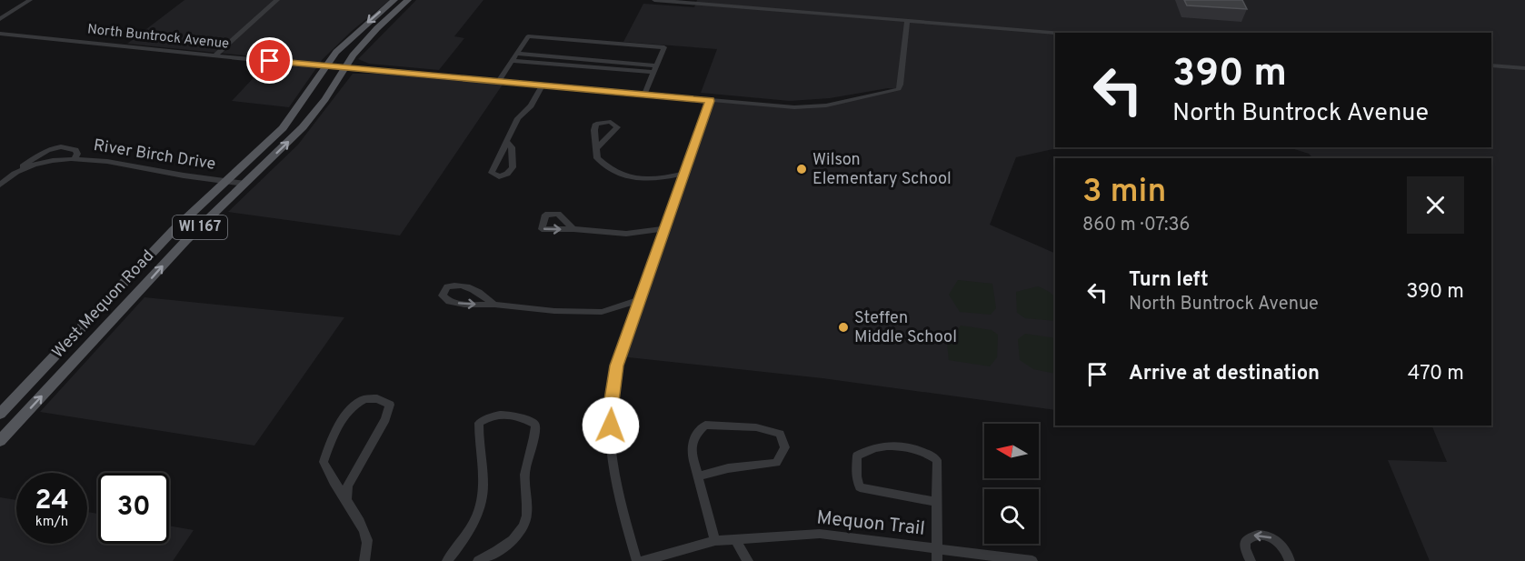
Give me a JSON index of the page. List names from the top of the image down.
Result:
{
  "streets": {
    "main road": ["WI 167", "West Mequon Road"],
    "street": ["North Buntrock Avenue", "River Birch Drive", "Mequon Trail"]
  },
  "crossings": [
    ["North Buntrock Avenue", "West Mequon Road"],
    ["River Birch Drive", "West Mequon Road"]
  ],
  "places": ["Wilson Elementary School", "Steffen Middle School"],
  "north": "left",
  "page": {
    "turn": ["390 m", "North Buntrock Avenue"],
    "heading": ["3 min", "860 m · 07:36"],
    "list": [
      {
        "name": "Turn left",
        "note": "North Buntrock Avenue",
        "value": "390 m"
      },
      {
        "name": "Arrive at destination",
        "value": "470 m"
      }
    ],
    "speed": "24 km/h",
    "limit": "30"
  }
}
